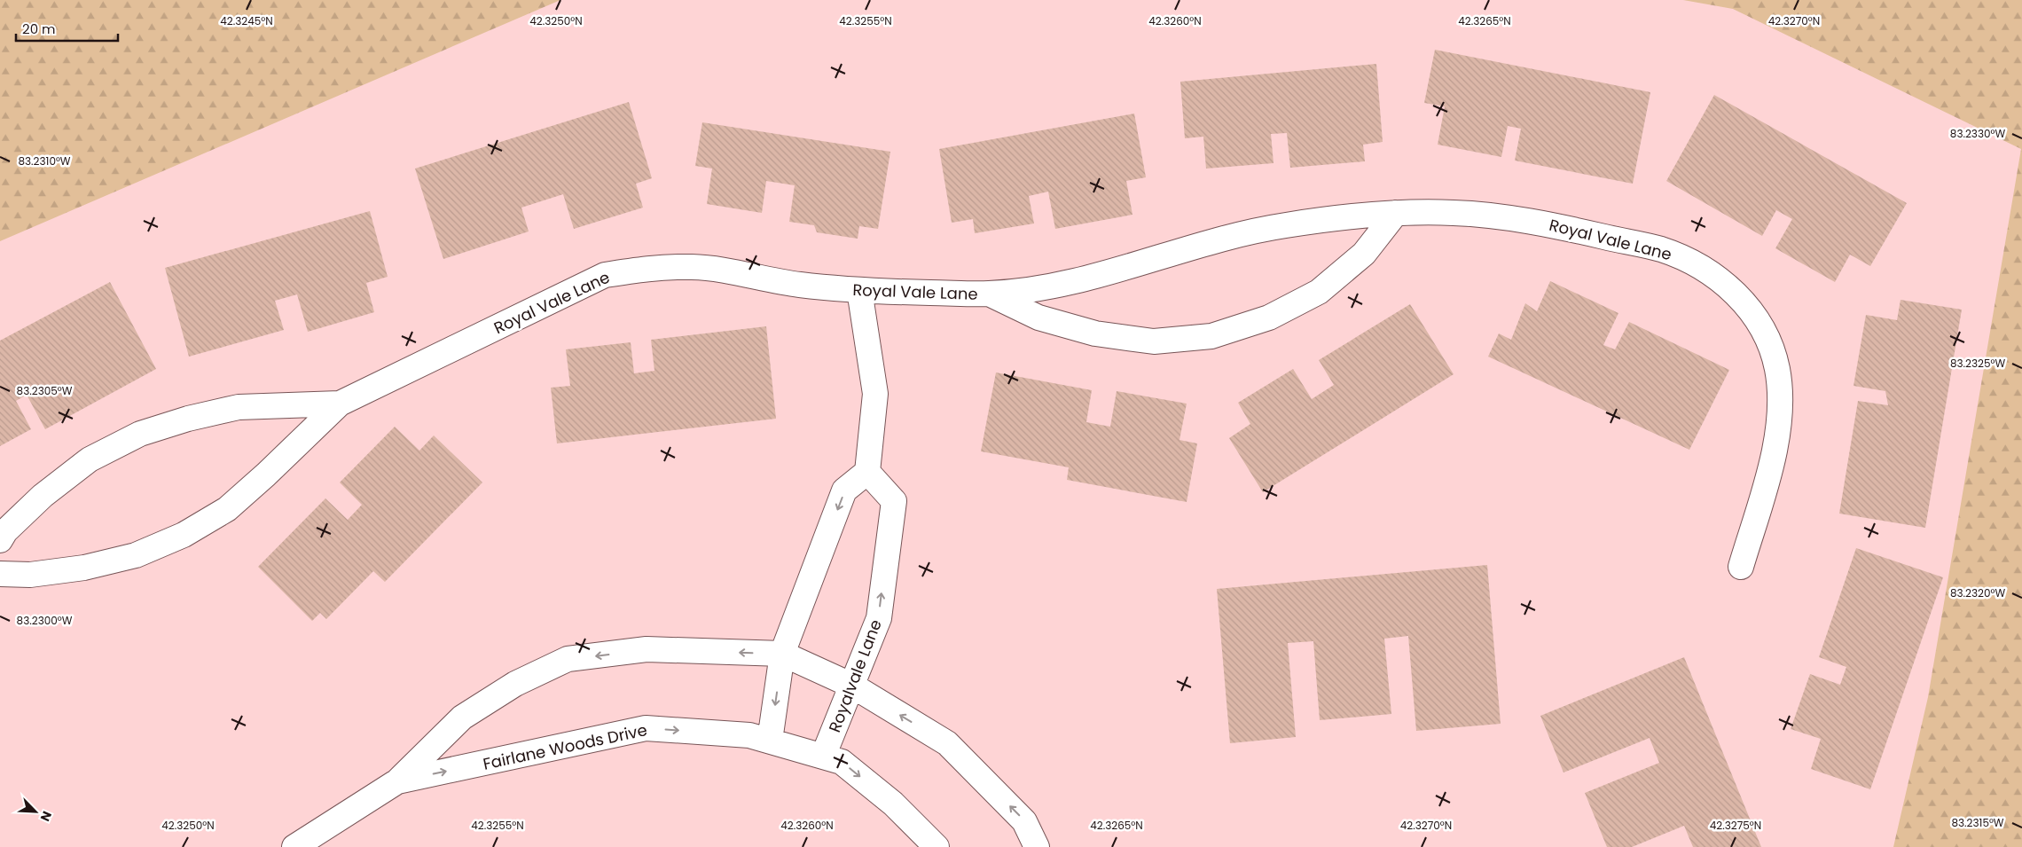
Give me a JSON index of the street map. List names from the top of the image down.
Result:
{
  "streets": {
    "street": ["Royal Vale Lane", "Royalvale Lane", "Fairlane Woods Drive"]
  },
  "crossings": [
    ["Royalvale Lane", "Fairlane Woods Drive"]
  ],
  "scale_bar": "20 m",
  "north": "bottom right",
  "coordinates": [
    "42.3245°N",
    "42.3250°N",
    "42.3255°N",
    "42.3260°N",
    "42.3265°N",
    "42.3270°N",
    "83.2330°W",
    "83.2310°W",
    "83.2325°W",
    "83.2305°W",
    "83.2320°W",
    "83.2300°W",
    "83.2315°W",
    "42.3275°N"
  ]
}
